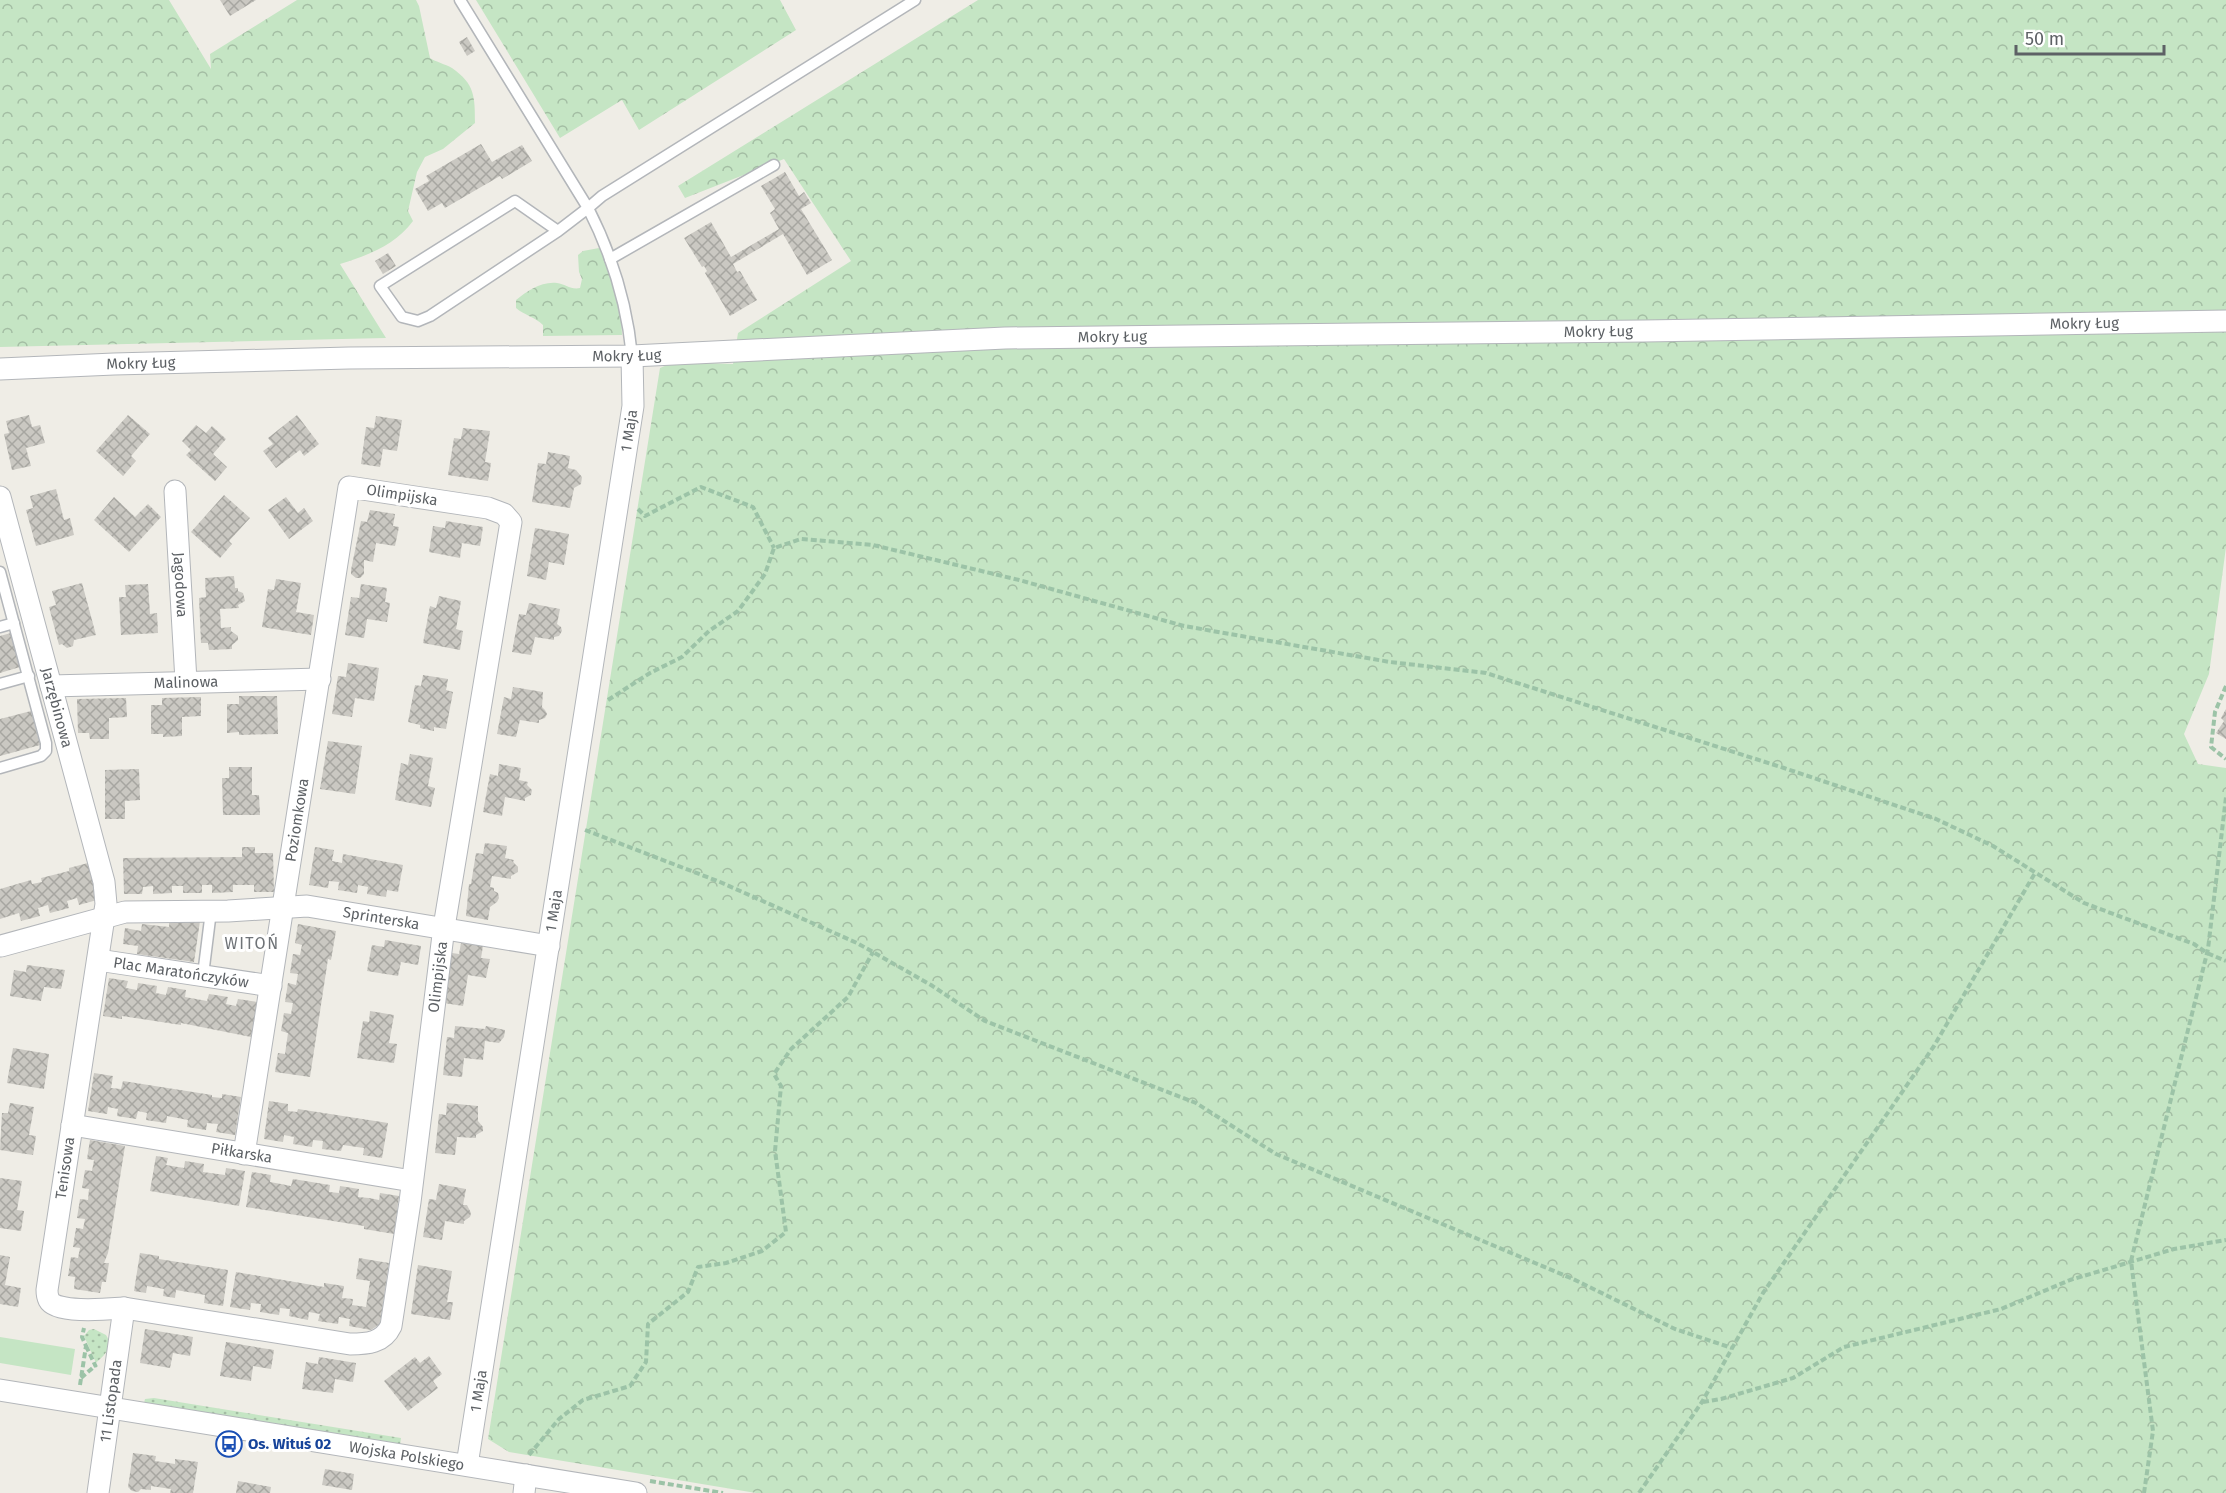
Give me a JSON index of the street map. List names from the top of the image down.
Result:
{
  "streets": {
    "street": [
      "Mokry Ług",
      "1 Maja",
      "Olimpijska",
      "Jagodowa",
      "Malinowa",
      "Jarzębinowa",
      "Poziomkowa",
      "Sprinterska",
      "Plac Maratończyków",
      "Piłkarska",
      "Tenisowa",
      "11 Listopada",
      "Wojska Polskiego"
    ]
  },
  "crossings": [
    ["Mokry Ług", "1 Maja"],
    ["1 Maja", "Sprinterska"],
    ["1 Maja", "Wojska Polskiego"],
    ["Olimpijska", "Poziomkowa"],
    ["Olimpijska", "Sprinterska"],
    ["Olimpijska", "Piłkarska"],
    ["Olimpijska", "Tenisowa"],
    ["Olimpijska", "11 Listopada"],
    ["Jagodowa", "Malinowa"],
    ["Malinowa", "Jarzębinowa"],
    ["Malinowa", "Poziomkowa"],
    ["Jarzębinowa", "Plac Maratończyków"],
    ["Poziomkowa", "Sprinterska"],
    ["Poziomkowa", "Plac Maratończyków"],
    ["Poziomkowa", "Piłkarska"],
    ["Plac Maratończyków", "Tenisowa"],
    ["Piłkarska", "Tenisowa"],
    ["Tenisowa", "11 Listopada"],
    ["11 Listopada", "Wojska Polskiego"]
  ],
  "districts": ["WITOŃ"],
  "places": {
    "bus stop": ["Os. Wituś 02"]
  },
  "scale_bar": "50 m"
}
